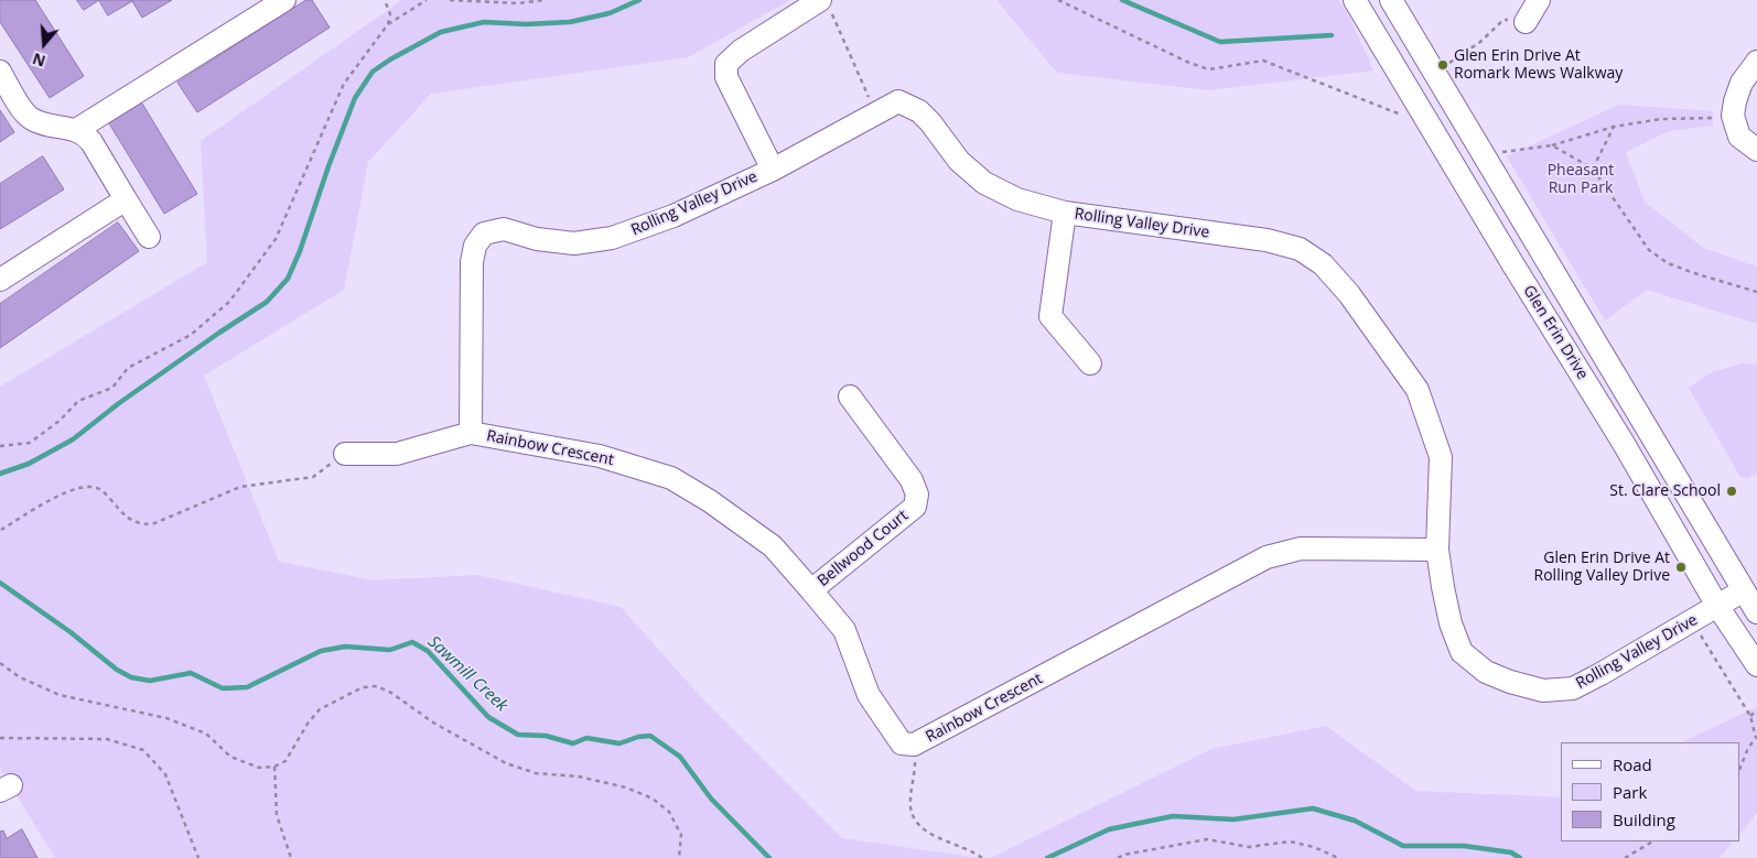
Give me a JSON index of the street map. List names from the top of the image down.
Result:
{
  "streets": {
    "street": [
      "Rolling Valley Drive",
      "Glen Erin Drive",
      "Rainbow Crescent",
      "Bellwood Court"
    ]
  },
  "crossings": [
    ["Rolling Valley Drive", "Glen Erin Drive"],
    ["Rolling Valley Drive", "Rainbow Crescent"],
    ["Rainbow Crescent", "Bellwood Court"]
  ],
  "water": ["Sawmill Creek"],
  "parks": ["Pheasant Run Park"],
  "places": ["Glen Erin Drive At Romark Mews Walkway", "St. Clare School", "Glen Erin Drive At Rolling Valley Drive"],
  "legend": ["Road", "Park", "Building"],
  "north": "bottom"
}
